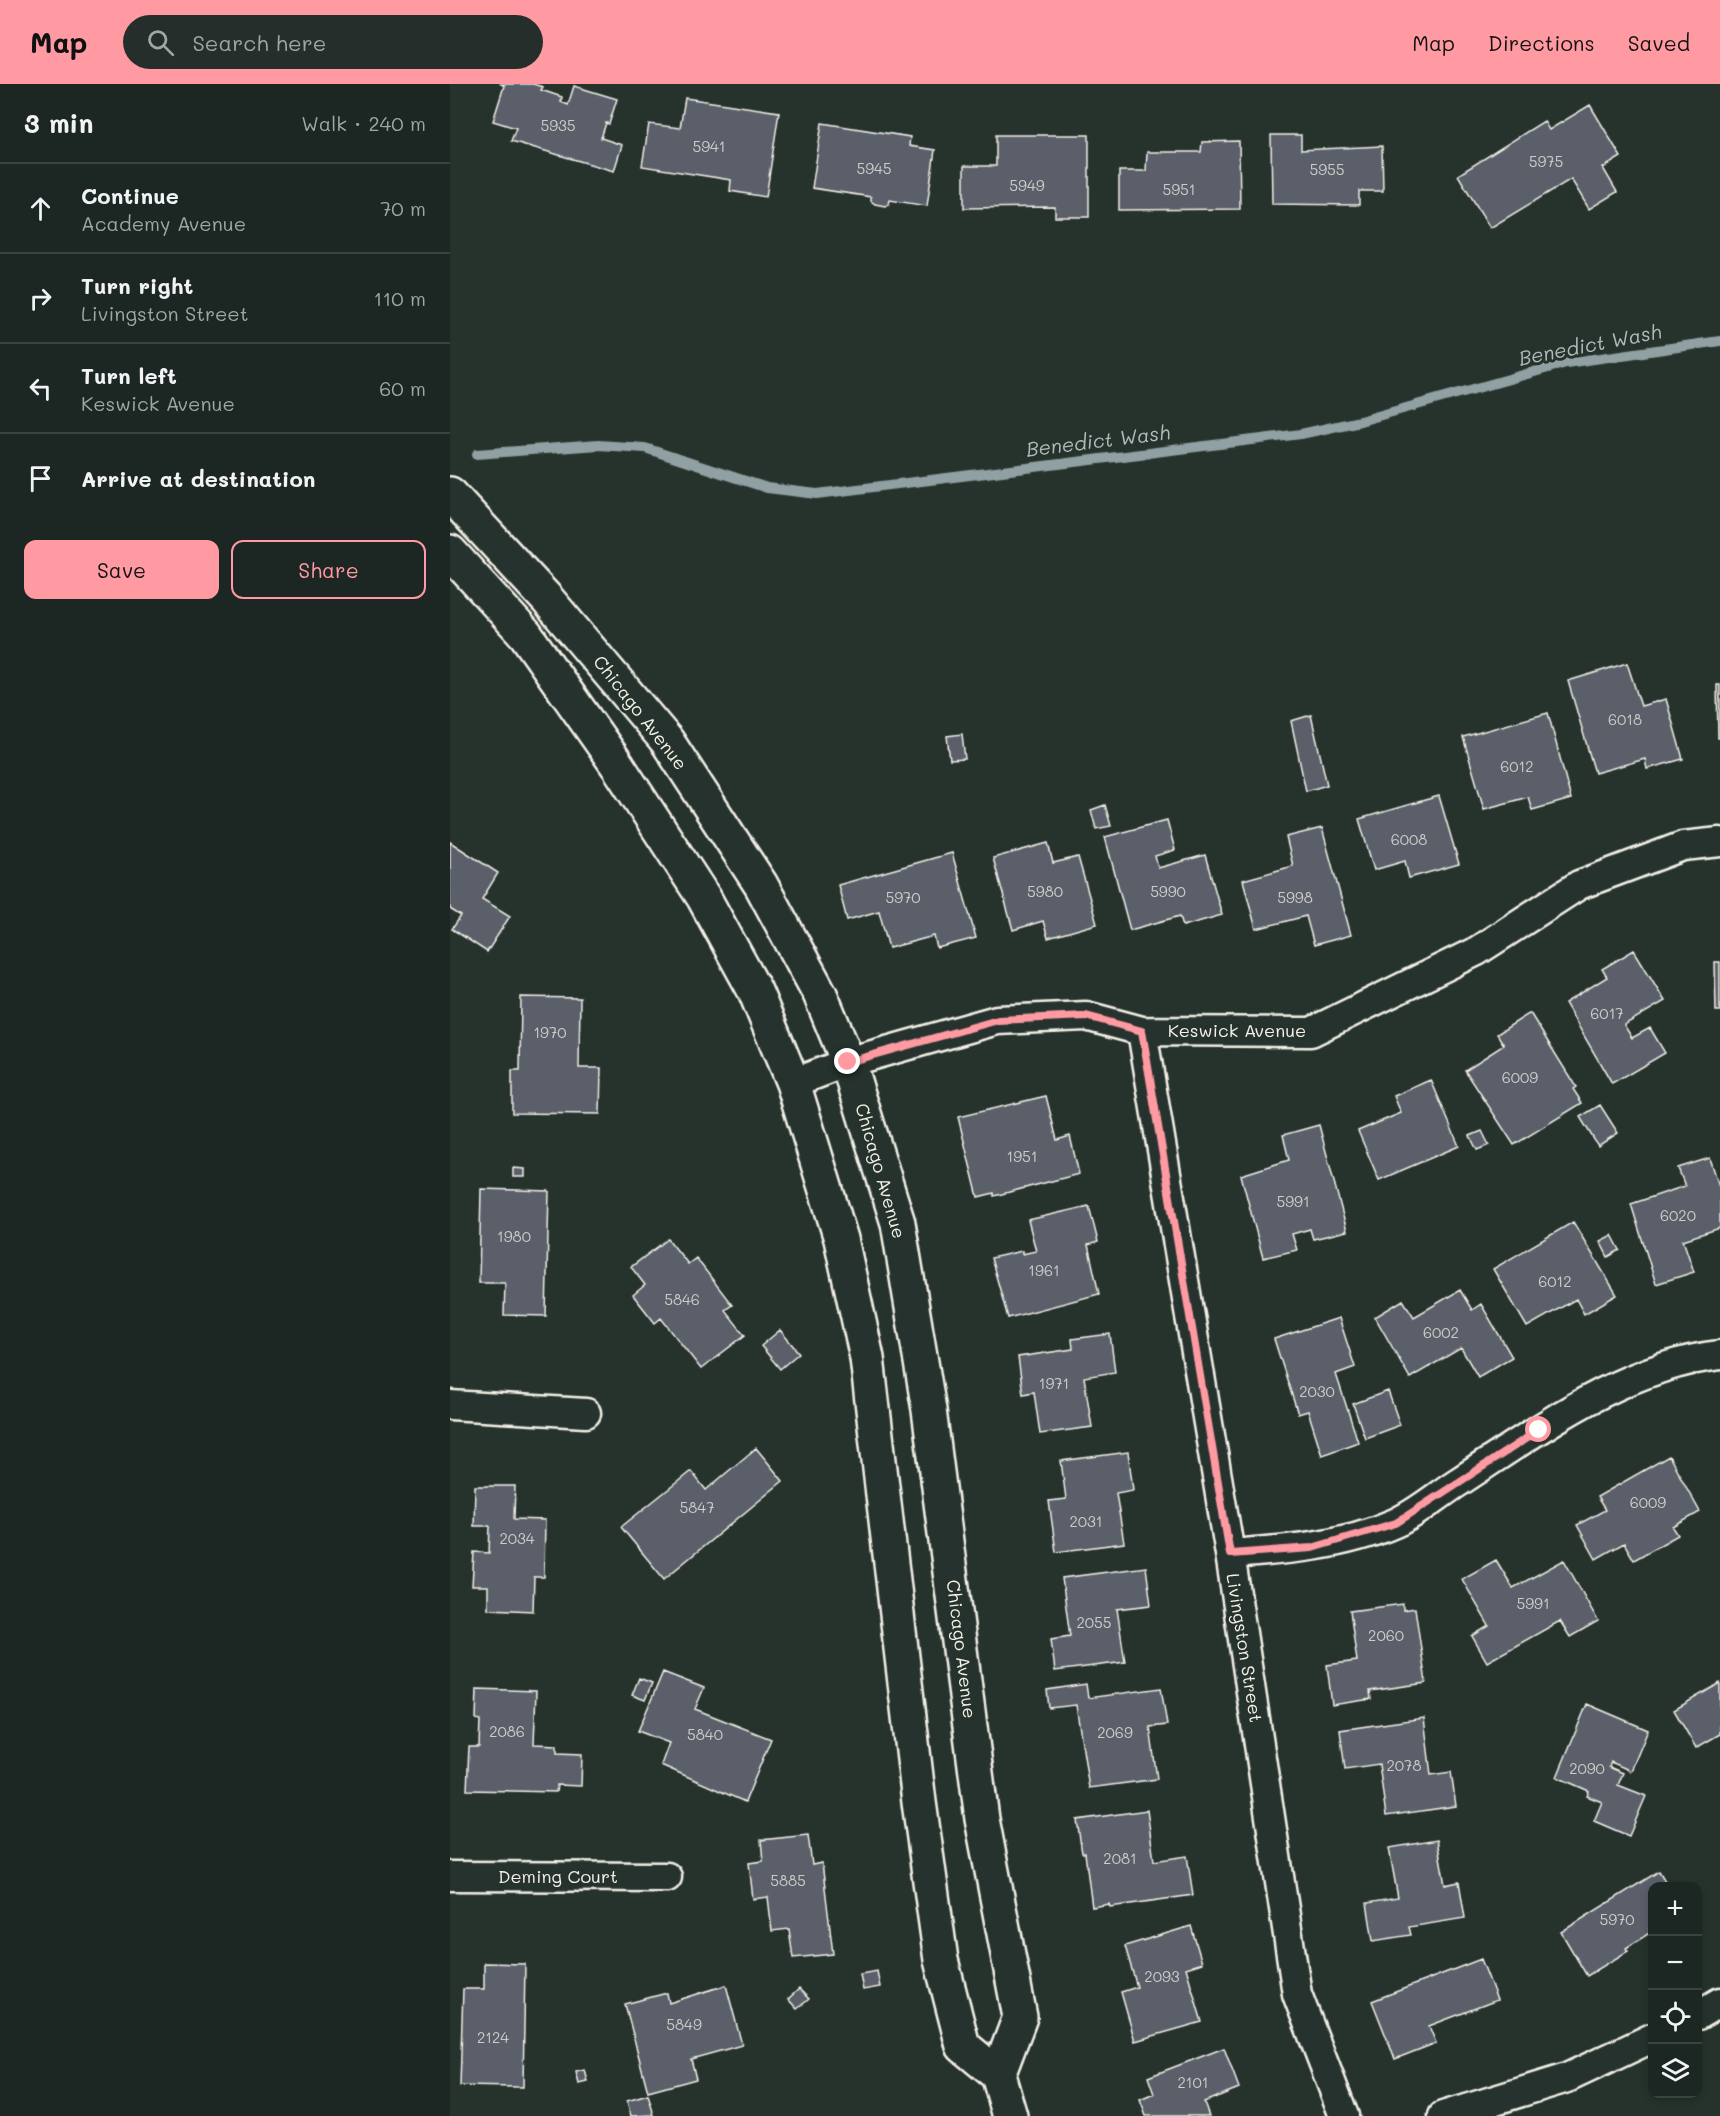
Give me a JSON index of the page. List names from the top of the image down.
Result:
{
  "streets": {
    "main road": ["Chicago Avenue"],
    "street": ["Keswick Avenue", "Livingston Street", "Deming Court"]
  },
  "crossings": [
    ["Chicago Avenue", "Keswick Avenue"],
    ["Keswick Avenue", "Livingston Street"]
  ],
  "water": ["Benedict Wash"],
  "house_numbers": [
    "5935",
    "5941",
    "5975",
    "5945",
    "5955",
    "5949",
    "5951",
    "6018",
    "6012",
    "6008",
    "5980",
    "5990",
    "5970",
    "5998",
    "6017",
    "1970",
    "6009",
    "1951",
    "5991",
    "6020",
    "1980",
    "1961",
    "6012",
    "5846",
    "6002",
    "1971",
    "2030",
    "6009",
    "5847",
    "2031",
    "2034",
    "5991",
    "2055",
    "2060",
    "2086",
    "2069",
    "5840",
    "2078",
    "2090",
    "2081",
    "5885",
    "5970",
    "2093",
    "5849",
    "2124",
    "2101"
  ],
  "page": {
    "header": "Map",
    "search": "Search here",
    "nav": ["Map", "Directions", "Saved"],
    "heading": ["3 min", "Walk · 240 m"],
    "list": [
      ["Continue", "Academy Avenue", "70 m"],
      ["Turn right", "Livingston Street", "110 m"],
      ["Turn left", "Keswick Avenue", "60 m"],
      "Arrive at destination"
    ],
    "buttons": ["Save", "Share"],
    "map_buttons": ["+", "−"]
  }
}
